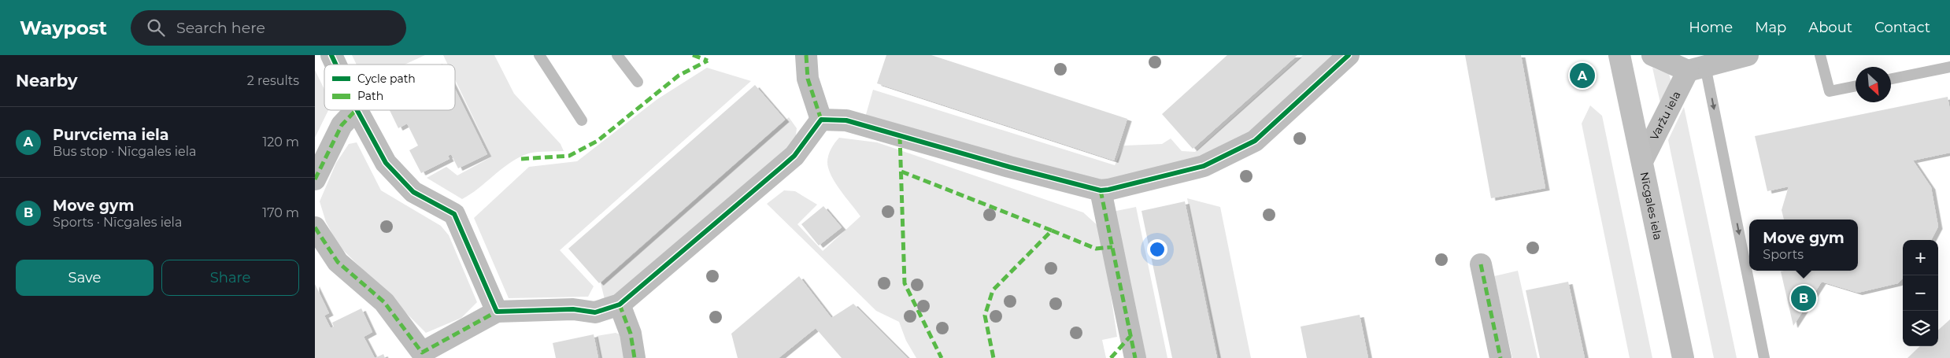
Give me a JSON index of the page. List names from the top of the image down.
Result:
{
  "streets": {
    "street": ["Varžu iela", "Nīcgales iela"]
  },
  "crossings": [
    ["Varžu iela", "Nīcgales iela"]
  ],
  "legend": ["Cycle path", "Path"],
  "north": "bottom right",
  "page": {
    "header": "Waypost",
    "search": "Search here",
    "nav": [
      "Home",
      "Map",
      "About",
      "Contact"
    ],
    "heading": ["Nearby", "2 results"],
    "pins": ["A", "B"],
    "list": [
      {
        "mark": "A",
        "name": "Purvciema iela",
        "note": "Bus stop · Nīcgales iela",
        "value": "120 m"
      },
      {
        "mark": "B",
        "name": "Move gym",
        "note": "Sports · Nīcgales iela",
        "value": "170 m"
      }
    ],
    "popup": ["Move gym", "Sports"],
    "map_buttons": ["+", "−"],
    "buttons": ["Save", "Share"]
  }
}
